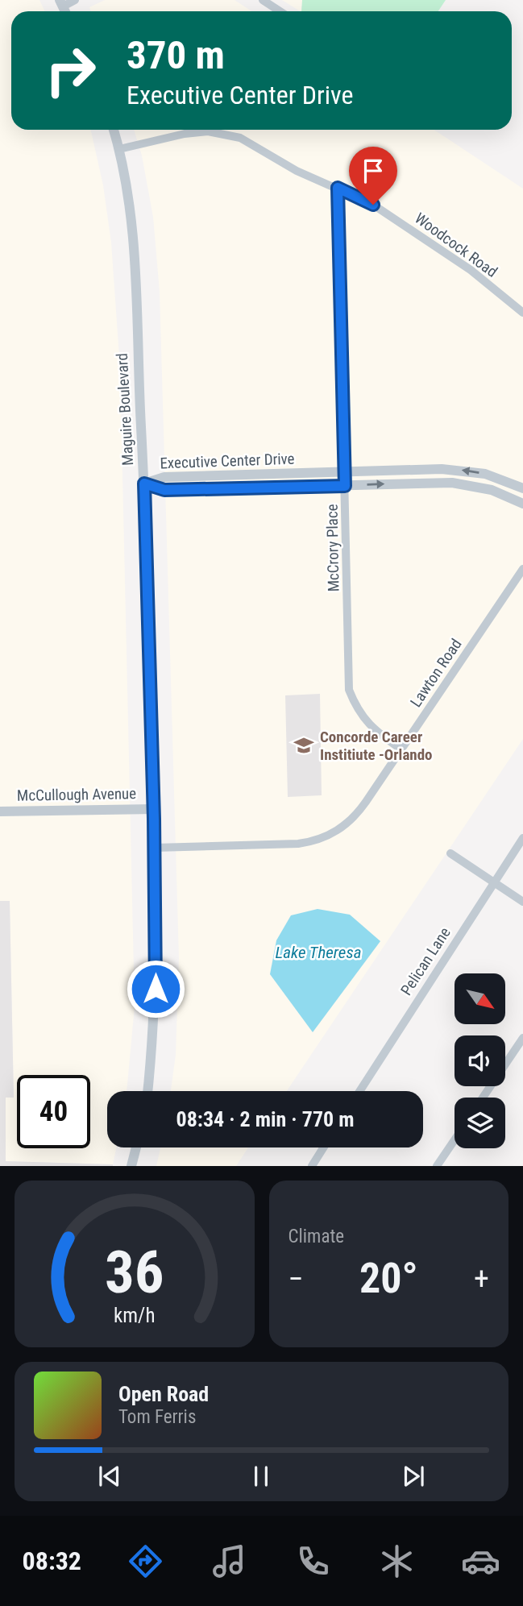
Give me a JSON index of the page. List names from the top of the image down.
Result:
{
  "streets": {
    "street": [
      "Woodcock Road",
      "Maguire Boulevard",
      "Executive Center Drive",
      "McCrory Place",
      "Lawton Road",
      "McCullough Avenue",
      "Pelican Lane"
    ]
  },
  "crossings": [
    ["Woodcock Road", "Maguire Boulevard"],
    ["Woodcock Road", "McCrory Place"],
    ["Maguire Boulevard", "Executive Center Drive"],
    ["Maguire Boulevard", "Lawton Road"],
    ["Maguire Boulevard", "McCullough Avenue"],
    ["Executive Center Drive", "McCrory Place"],
    ["McCrory Place", "Lawton Road"]
  ],
  "water": ["Lake Theresa"],
  "places": {
    "school or university": ["Concorde Career Institiute -Orlando"]
  },
  "north": "bottom right",
  "page": {
    "turn": ["370 m", "Executive Center Drive"],
    "limit": "40",
    "trip": "08:34 · 2 min · 770 m",
    "tile": "Climate",
    "heat": ["−", "20°", "+"],
    "song": ["Open Road", "Tom Ferris"],
    "tabs": "08:32",
    "gauge": ["36", "km/h"]
  }
}
